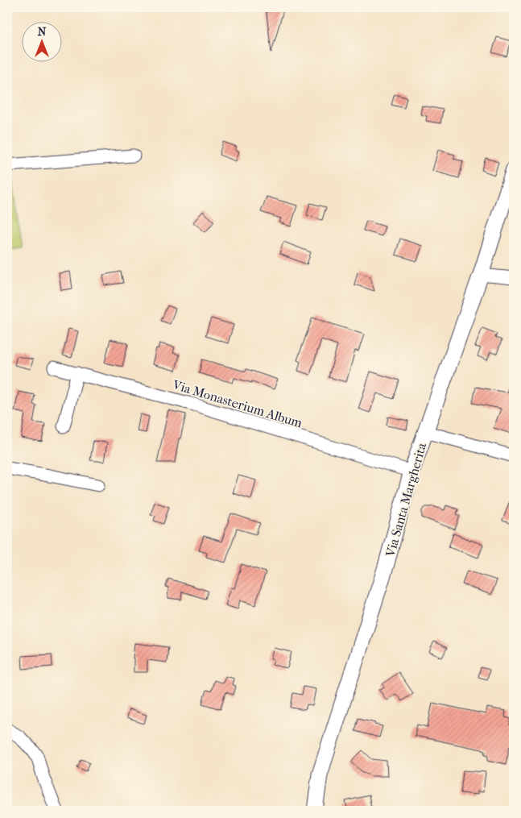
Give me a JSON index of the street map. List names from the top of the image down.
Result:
{
  "streets": {
    "street": ["Via Monasterium Album", "Via Santa Margherita"]
  },
  "crossings": [
    ["Via Monasterium Album", "Via Santa Margherita"]
  ],
  "north": "top"
}
